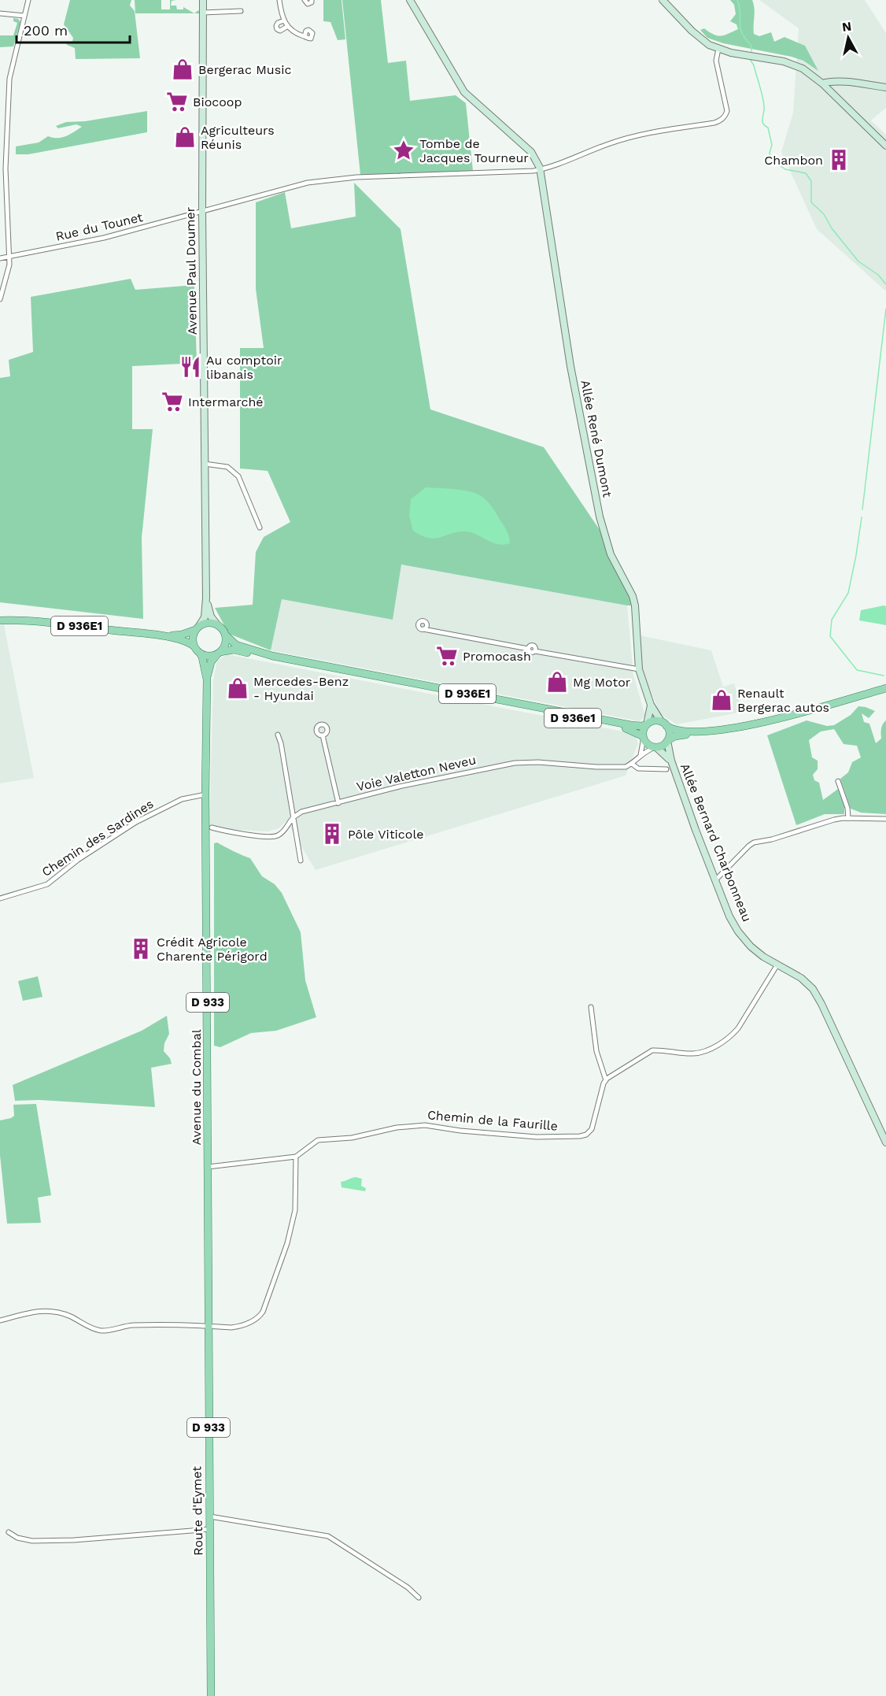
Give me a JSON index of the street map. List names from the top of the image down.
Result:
{
  "streets": {
    "main road": [
      "D 936E1",
      "D 936e1",
      "D 933",
      "Avenue du Combal",
      "Route d'Eymet"
    ],
    "street": [
      "Rue du Tounet",
      "Avenue Paul Doumer",
      "Allée René Dumont",
      "Voie Valetton Neveu",
      "Chemin des Sardines",
      "Allée Bernard Charbonneau",
      "Chemin de la Faurille"
    ]
  },
  "crossings": [
    ["Rue du Tounet", "Avenue Paul Doumer"],
    ["Rue du Tounet", "Allée René Dumont"],
    ["Allée René Dumont", "D 936E1"],
    ["Allée René Dumont", "D 936e1"],
    ["Allée René Dumont", "Allée Bernard Charbonneau"],
    ["D 936E1", "D 936e1"],
    ["D 936E1", "Allée Bernard Charbonneau"],
    ["D 936E1", "D 933"],
    ["D 936e1", "Allée Bernard Charbonneau"],
    ["Chemin des Sardines", "Avenue du Combal"],
    ["D 933", "Avenue du Combal"],
    ["Avenue du Combal", "Route d'Eymet"]
  ],
  "places": {
    "shop": [
      "Bergerac Music",
      "Agriculteurs Réunis",
      "Mg Motor",
      "Mercedes-Benz - Hyundai",
      "Renault Bergerac autos"
    ],
    "supermarket": ["Biocoop", "Intermarché", "Promocash"],
    "place": ["Tombe de Jacques Tourneur"],
    "building": ["Chambon", "Pôle Viticole", "Crédit Agricole Charente Périgord"],
    "restaurant": ["Au comptoir libanais"]
  },
  "scale_bar": "200 m",
  "north": "top"
}
